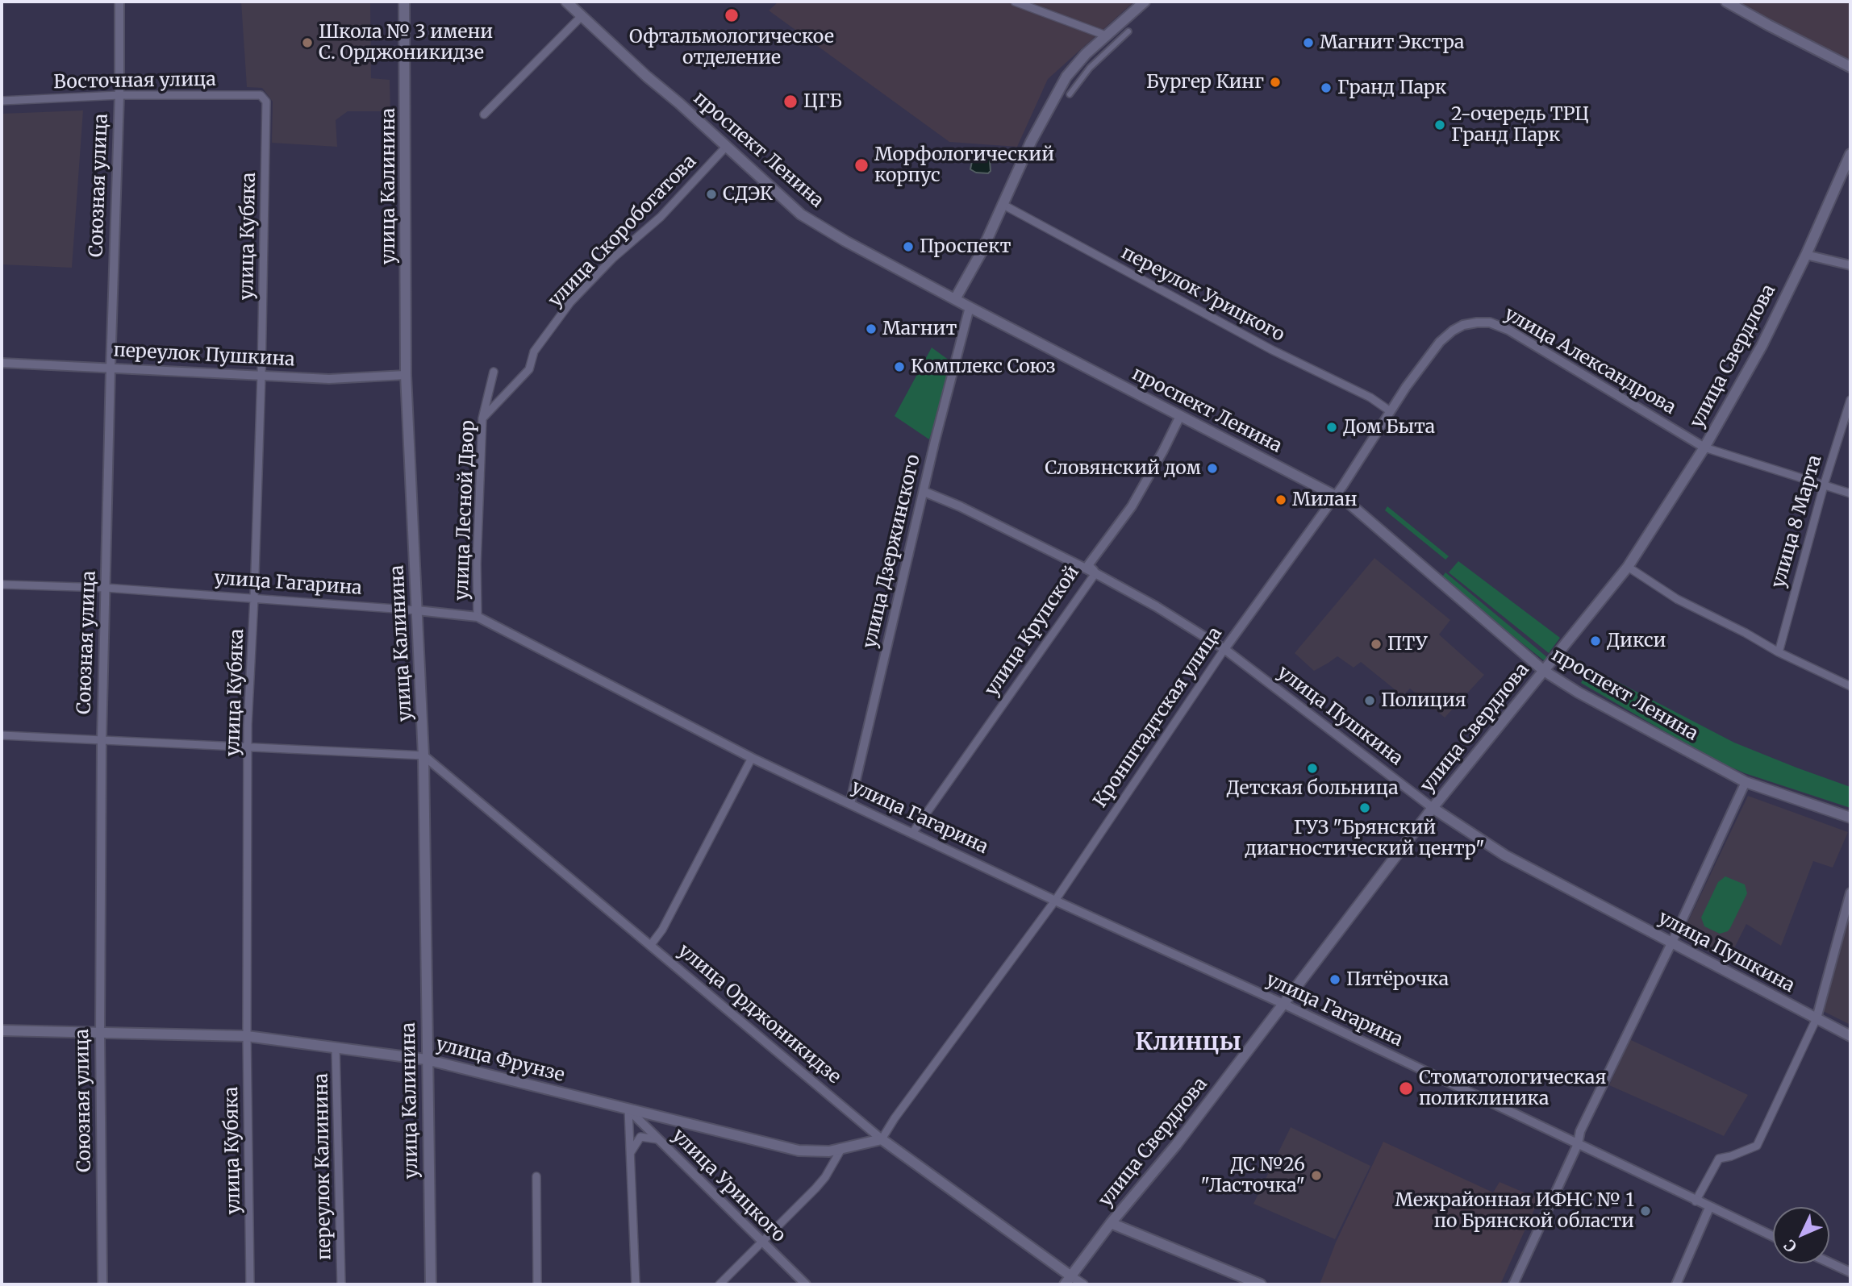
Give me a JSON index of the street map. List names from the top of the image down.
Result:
{
  "streets": {
    "main road": [
      "проспект Ленина",
      "улица Калинина",
      "улица Свердлова",
      "улица Пушкина",
      "улица Орджоникидзе",
      "улица Фрунзе"
    ],
    "street": [
      "Восточная улица",
      "Союзная улица",
      "улица Скоробогатова",
      "улица Кубяка",
      "переулок Урицкого",
      "переулок Пушкина",
      "улица Александрова",
      "улица Лесной Двор",
      "улица 8 Марта",
      "улица Дзержинского",
      "улица Гагарина",
      "улица Крупской",
      "Кронштадтская улица",
      "переулок Калинина",
      "улица Урицкого"
    ]
  },
  "crossings": [
    ["Восточная улица", "Союзная улица"],
    ["Восточная улица", "улица Кубяка"],
    ["проспект Ленина", "улица Скоробогатова"],
    ["проспект Ленина", "улица Свердлова"],
    ["проспект Ленина", "улица Дзержинского"],
    ["проспект Ленина", "улица Крупской"],
    ["проспект Ленина", "Кронштадтская улица"],
    ["Союзная улица", "переулок Пушкина"],
    ["Союзная улица", "улица Гагарина"],
    ["Союзная улица", "улица Фрунзе"],
    ["улица Калинина", "переулок Пушкина"],
    ["улица Калинина", "улица Гагарина"],
    ["улица Калинина", "улица Орджоникидзе"],
    ["улица Калинина", "улица Фрунзе"],
    ["улица Скоробогатова", "улица Лесной Двор"],
    ["улица Кубяка", "переулок Пушкина"],
    ["улица Кубяка", "улица Гагарина"],
    ["улица Кубяка", "улица Фрунзе"],
    ["переулок Урицкого", "Кронштадтская улица"],
    ["улица Свердлова", "улица Александрова"],
    ["улица Свердлова", "улица Гагарина"],
    ["улица Свердлова", "улица Пушкина"],
    ["улица Свердлова", "улица Орджоникидзе"],
    ["улица Александрова", "улица 8 Марта"],
    ["улица Александрова", "Кронштадтская улица"],
    ["улица Лесной Двор", "улица Гагарина"],
    ["улица Дзержинского", "улица Гагарина"],
    ["улица Дзержинского", "улица Пушкина"],
    ["улица Гагарина", "улица Крупской"],
    ["улица Гагарина", "Кронштадтская улица"],
    ["улица Крупской", "улица Пушкина"],
    ["улица Пушкина", "Кронштадтская улица"],
    ["Кронштадтская улица", "улица Орджоникидзе"],
    ["Кронштадтская улица", "улица Фрунзе"],
    ["улица Орджоникидзе", "улица Фрунзе"],
    ["улица Фрунзе", "переулок Калинина"],
    ["улица Фрунзе", "улица Урицкого"]
  ],
  "districts": ["Клинцы"],
  "places": [
    "Офтальмологическое отделение",
    "Школа № 3 имени С. Орджоникидзе",
    "Магнит Экстра",
    "Бургер Кинг",
    "Гранд Парк",
    "ЦГБ",
    "2-очередь ТРЦ Гранд Парк",
    "Морфологический корпус",
    "СДЭК",
    "Проспект",
    "Магнит",
    "Комплекс Союз",
    "Дом Быта",
    "Словянский дом",
    "Милан",
    "Дикси",
    "ПТУ",
    "Полиция",
    "Детская больница",
    "ГУЗ \"Брянский диагностический центр\"",
    "Пятёрочка",
    "Стоматологическая поликлиника",
    "ДС №26 \"Ласточка\"",
    "Межрайонная ИФНС № 1 по Брянской области"
  ],
  "north": "bottom left"
}
